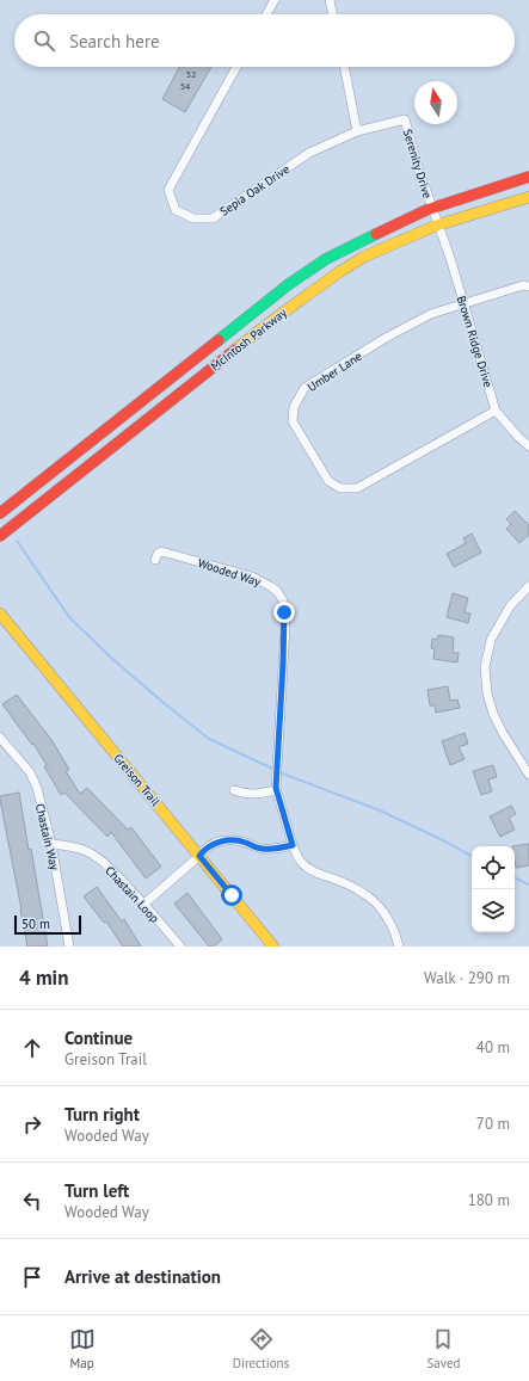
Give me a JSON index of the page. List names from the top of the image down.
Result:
{
  "streets": {
    "street": [
      "Serenity Drive",
      "Sepia Oak Drive",
      "McIntosh Parkway",
      "Brown Ridge Drive",
      "Umber Lane",
      "Wooded Way",
      "Greison Trail",
      "Chastain Way",
      "Chastain Loop"
    ]
  },
  "crossings": [
    ["Serenity Drive", "Sepia Oak Drive"],
    ["Serenity Drive", "McIntosh Parkway"],
    ["Serenity Drive", "Brown Ridge Drive"],
    ["McIntosh Parkway", "Brown Ridge Drive"],
    ["Brown Ridge Drive", "Umber Lane"],
    ["Chastain Way", "Chastain Loop"]
  ],
  "house_numbers": ["52", "54"],
  "scale_bar": "50 m",
  "north": "top",
  "page": {
    "search": "Search here",
    "scale": "50 m",
    "heading": ["4 min", "Walk · 290 m"],
    "list": [
      ["Continue", "Greison Trail", "40 m"],
      ["Turn right", "Wooded Way", "70 m"],
      ["Turn left", "Wooded Way", "180 m"],
      "Arrive at destination"
    ],
    "nav": ["Map", "Directions", "Saved"]
  }
}
